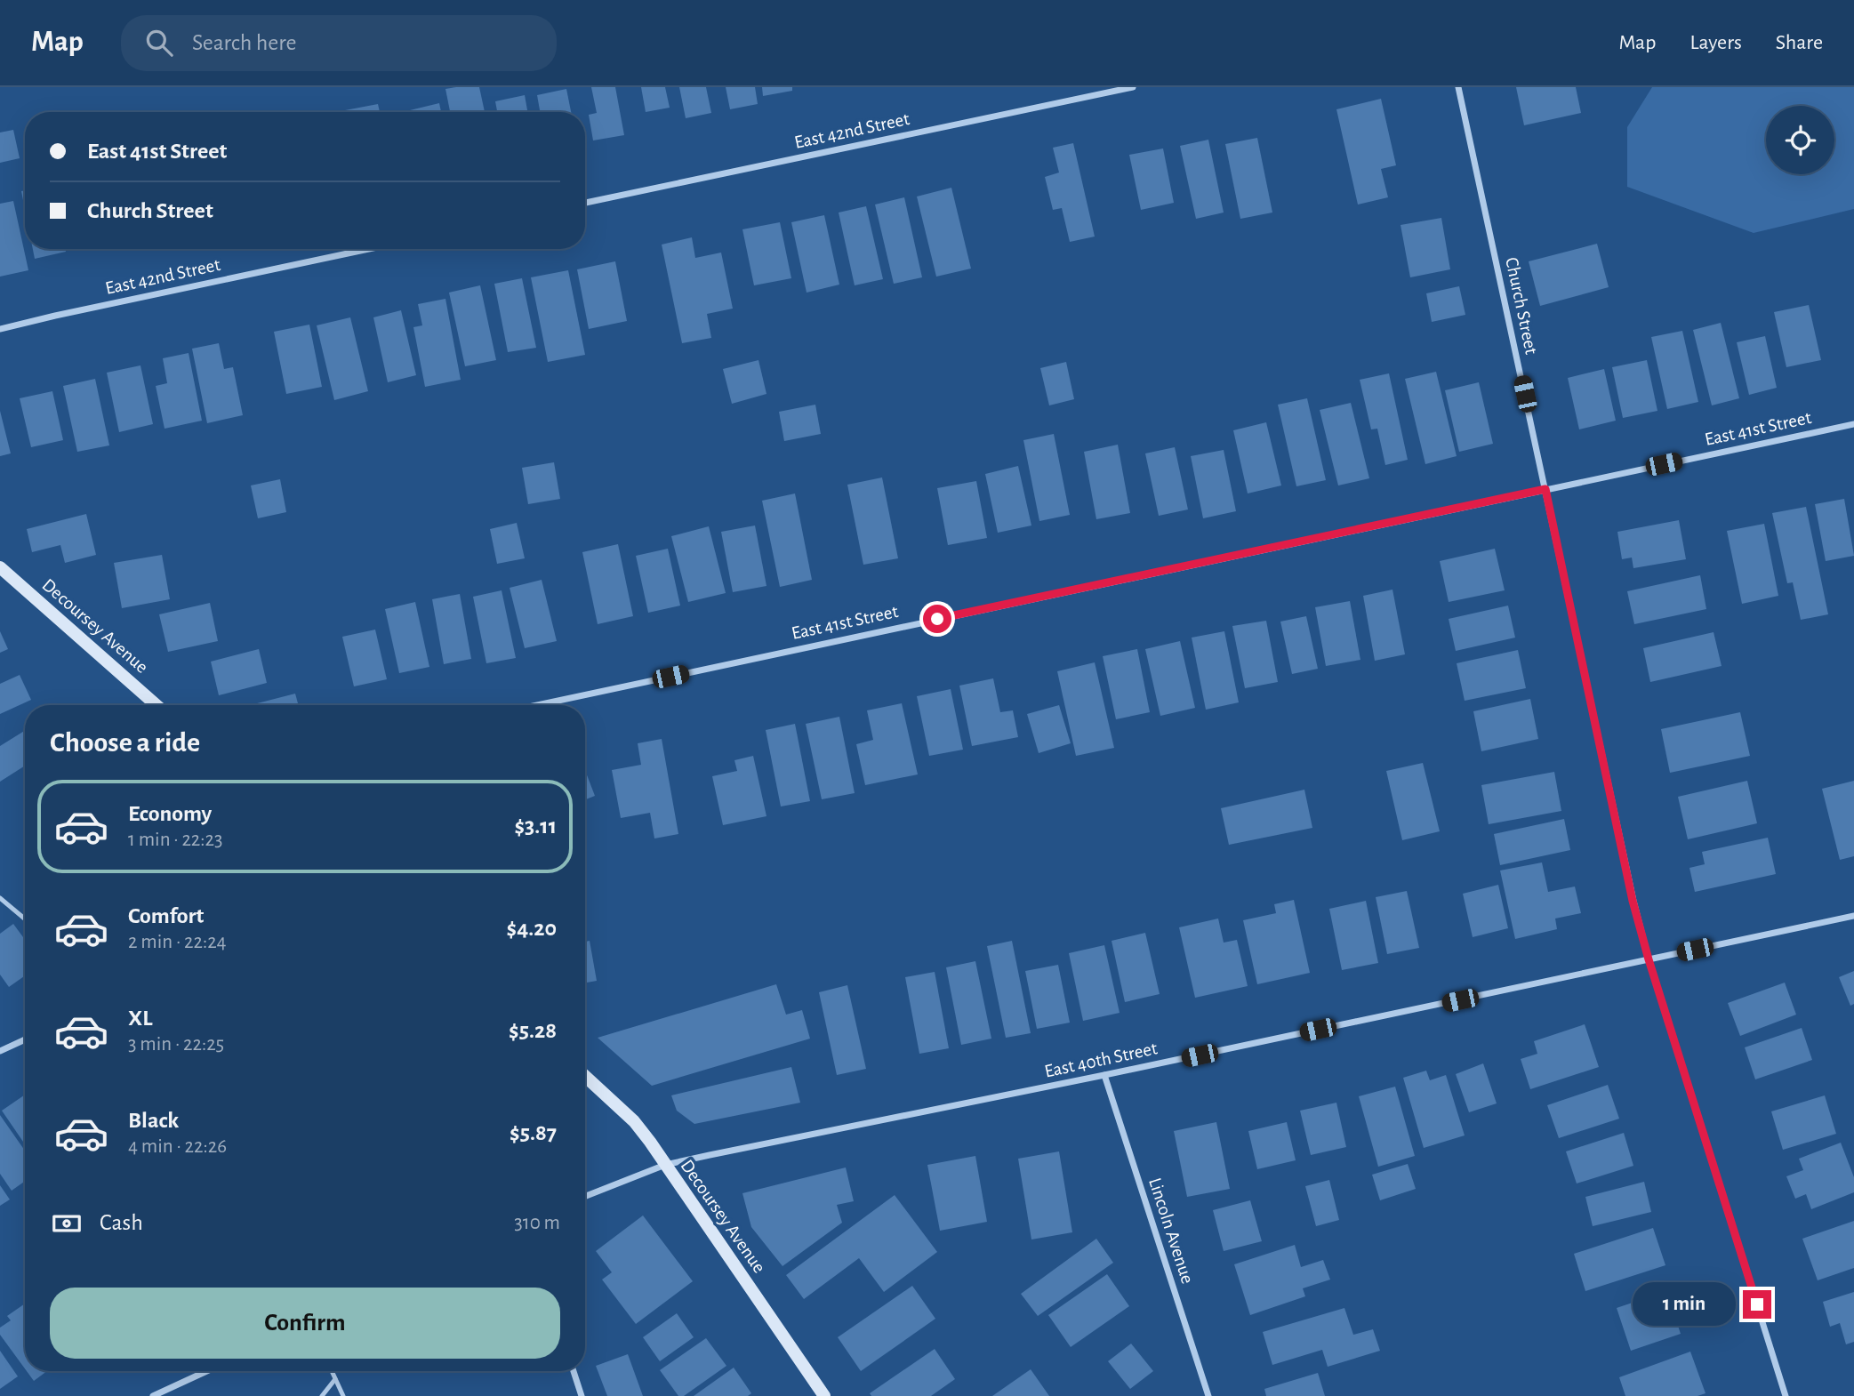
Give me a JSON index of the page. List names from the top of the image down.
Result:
{
  "streets": {
    "main road": ["Decoursey Avenue"],
    "street": [
      "East 42nd Street",
      "Church Street",
      "East 41st Street",
      "East 40th Street",
      "Lincoln Avenue"
    ]
  },
  "crossings": [
    ["Church Street", "East 41st Street"],
    ["Church Street", "East 40th Street"],
    ["Decoursey Avenue", "East 40th Street"],
    ["East 40th Street", "Lincoln Avenue"]
  ],
  "page": {
    "header": "Map",
    "search": "Search here",
    "nav": ["Map", "Layers", "Share"],
    "banner": ["East 41st Street", "Church Street"],
    "heading": "Choose a ride",
    "list": [
      {
        "name": "Economy",
        "note": "1 min · 22:23",
        "value": "$3.11"
      },
      {
        "name": "Comfort",
        "note": "2 min · 22:24",
        "value": "$4.20"
      },
      {
        "name": "XL",
        "note": "3 min · 22:25",
        "value": "$5.28"
      },
      {
        "name": "Black",
        "note": "4 min · 22:26",
        "value": "$5.87"
      }
    ],
    "pay": ["Cash", "310 m"],
    "buttons": "Confirm",
    "bubble": "1 min"
  }
}
